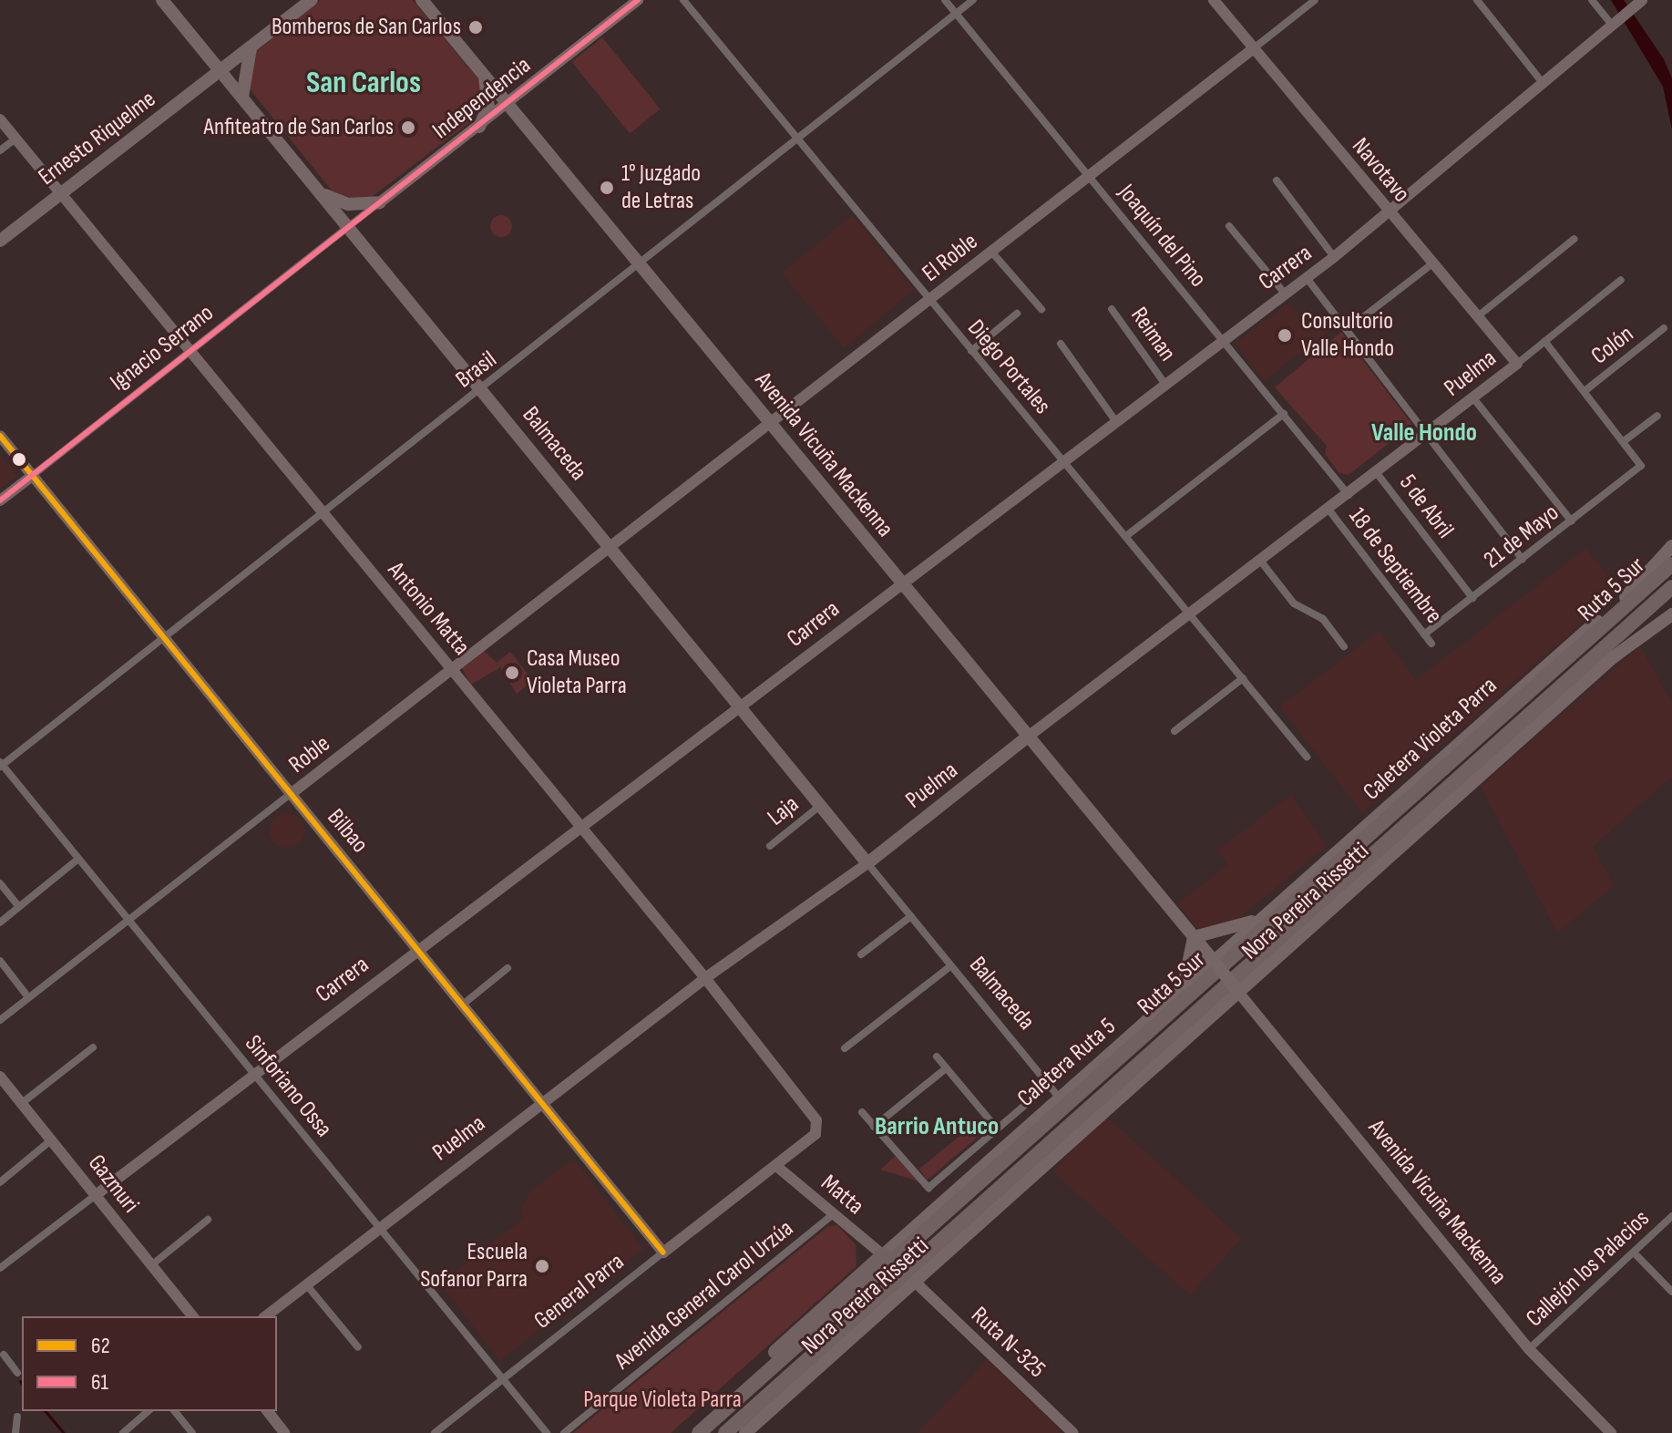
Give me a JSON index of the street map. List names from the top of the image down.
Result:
{
  "streets": {
    "highway": ["Ruta 5 Sur"],
    "main road": [
      "Ernesto Riquelme",
      "Puelma",
      "Balmaceda",
      "Avenida Vicuña Mackenna",
      "Caletera Violeta Parra",
      "Nora Pereira Rissetti",
      "Caletera Ruta 5"
    ],
    "street": [
      "Independencia",
      "Navotavo",
      "Joaquín del Pino",
      "El Roble",
      "Carrera",
      "Reiman",
      "Colón",
      "Ignacio Serrano",
      "Diego Portales",
      "Brasil",
      "5 de Abril",
      "21 de Mayo",
      "18 de Septiembre",
      "Antonio Matta",
      "Roble",
      "Laja",
      "Bilbao",
      "Sinforiano Ossa",
      "Gazmuri",
      "Matta",
      "Callejón los Palacios",
      "General Parra",
      "Avenida General Carol Urzúa",
      "Ruta N-325"
    ]
  },
  "crossings": [
    ["Independencia", "Ignacio Serrano"],
    ["Independencia", "Balmaceda"],
    ["Independencia", "Avenida Vicuña Mackenna"],
    ["Ernesto Riquelme", "Balmaceda"],
    ["Ernesto Riquelme", "Antonio Matta"],
    ["Navotavo", "El Roble"],
    ["Navotavo", "Carrera"],
    ["Navotavo", "Puelma"],
    ["Joaquín del Pino", "El Roble"],
    ["Joaquín del Pino", "Carrera"],
    ["Joaquín del Pino", "Brasil"],
    ["Joaquín del Pino", "Puelma"],
    ["El Roble", "Diego Portales"],
    ["El Roble", "Balmaceda"],
    ["El Roble", "Avenida Vicuña Mackenna"],
    ["El Roble", "Roble"],
    ["Carrera", "Reiman"],
    ["Carrera", "Diego Portales"],
    ["Carrera", "Balmaceda"],
    ["Carrera", "Avenida Vicuña Mackenna"],
    ["Carrera", "Antonio Matta"],
    ["Carrera", "Bilbao"],
    ["Carrera", "Sinforiano Ossa"],
    ["Carrera", "Gazmuri"],
    ["Ignacio Serrano", "Balmaceda"],
    ["Ignacio Serrano", "Antonio Matta"],
    ["Ignacio Serrano", "Bilbao"],
    ["Diego Portales", "Brasil"],
    ["Diego Portales", "Puelma"],
    ["Brasil", "Balmaceda"],
    ["Brasil", "Avenida Vicuña Mackenna"],
    ["Brasil", "Antonio Matta"],
    ["Brasil", "Bilbao"],
    ["Brasil", "Sinforiano Ossa"],
    ["Puelma", "Balmaceda"],
    ["Puelma", "Avenida Vicuña Mackenna"],
    ["Puelma", "5 de Abril"],
    ["Puelma", "18 de Septiembre"],
    ["Puelma", "Antonio Matta"],
    ["Puelma", "Bilbao"],
    ["Puelma", "Sinforiano Ossa"],
    ["Balmaceda", "Roble"],
    ["Balmaceda", "Laja"],
    ["Balmaceda", "Caletera Ruta 5"],
    ["Avenida Vicuña Mackenna", "Caletera Violeta Parra"],
    ["Avenida Vicuña Mackenna", "Nora Pereira Rissetti"],
    ["Avenida Vicuña Mackenna", "Caletera Ruta 5"],
    ["Avenida Vicuña Mackenna", "Callejón los Palacios"],
    ["5 de Abril", "21 de Mayo"],
    ["21 de Mayo", "18 de Septiembre"],
    ["Antonio Matta", "Roble"],
    ["Antonio Matta", "General Parra"],
    ["Caletera Violeta Parra", "Caletera Ruta 5"],
    ["Roble", "Bilbao"],
    ["Roble", "Sinforiano Ossa"],
    ["Bilbao", "General Parra"],
    ["Nora Pereira Rissetti", "Ruta N-325"],
    ["Caletera Ruta 5", "Matta"],
    ["Sinforiano Ossa", "General Parra"],
    ["Matta", "General Parra"],
    ["Matta", "Avenida General Carol Urzúa"]
  ],
  "districts": ["San Carlos", "Valle Hondo", "Barrio Antuco"],
  "parks": ["Parque Violeta Parra"],
  "places": [
    "Bomberos de San Carlos",
    "Anfiteatro de San Carlos",
    "1° Juzgado de Letras",
    "Consultorio Valle Hondo",
    "Casa Museo Violeta Parra",
    "Escuela Sofanor Parra"
  ],
  "lines": ["transit line 61", "transit line 62"],
  "legend": ["62", "61"]
}
